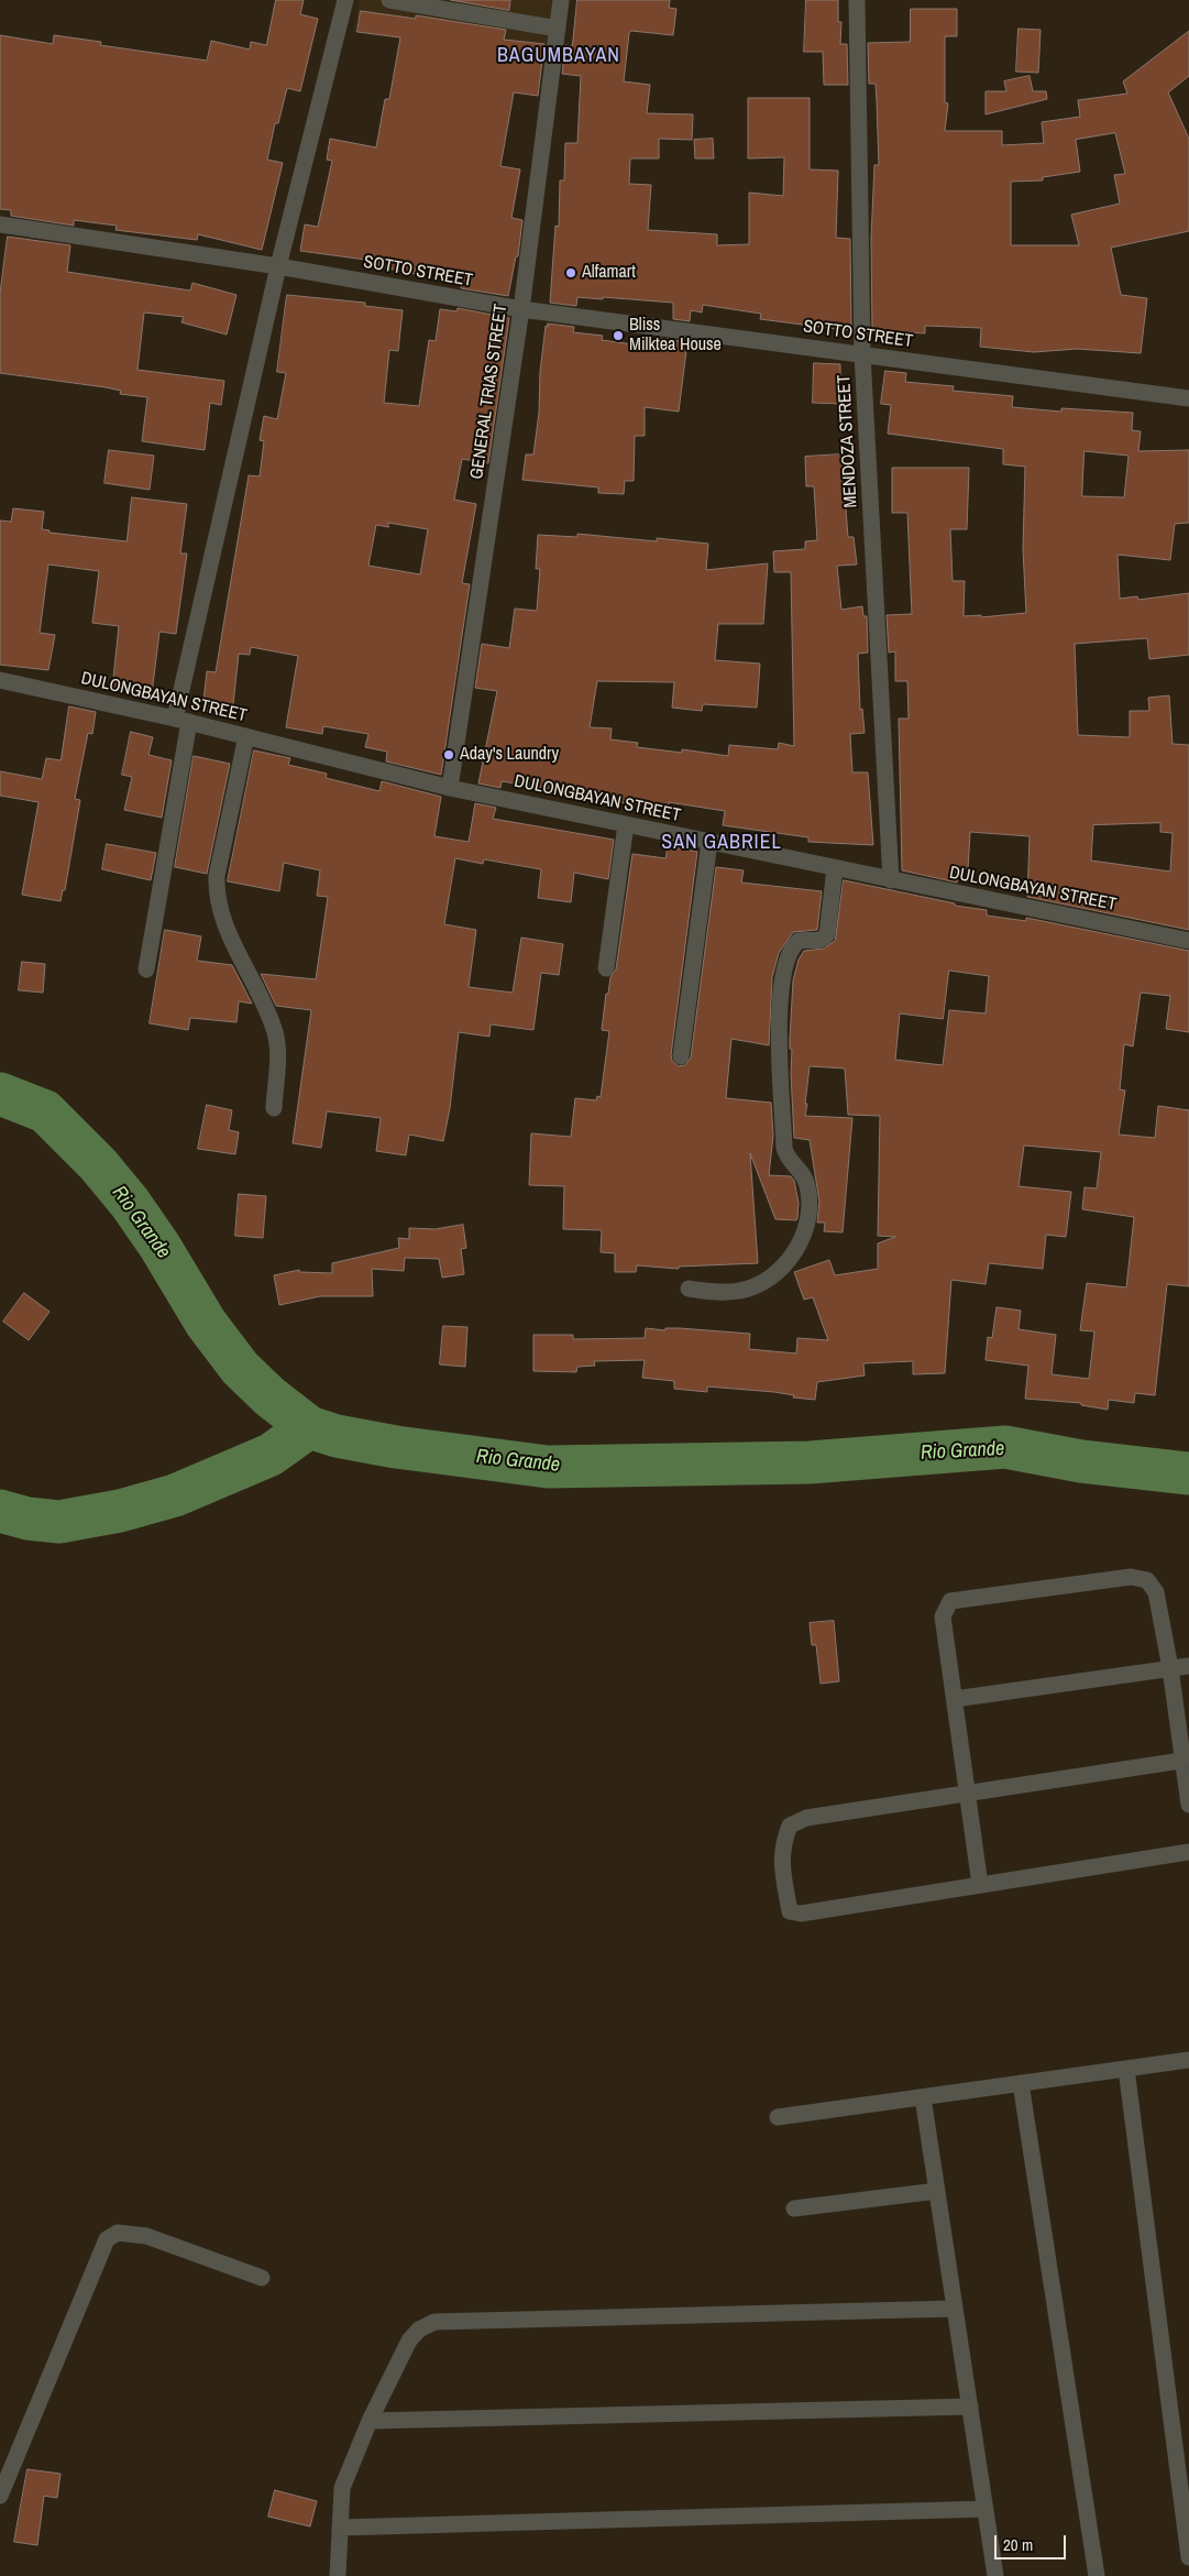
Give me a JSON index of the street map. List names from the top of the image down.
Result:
{
  "streets": {
    "street": [
      "SOTTO STREET",
      "GENERAL TRIAS STREET",
      "MENDOZA STREET",
      "DULONGBAYAN STREET"
    ]
  },
  "crossings": [
    ["SOTTO STREET", "GENERAL TRIAS STREET"],
    ["SOTTO STREET", "MENDOZA STREET"],
    ["GENERAL TRIAS STREET", "DULONGBAYAN STREET"],
    ["MENDOZA STREET", "DULONGBAYAN STREET"]
  ],
  "districts": ["BAGUMBAYAN", "SAN GABRIEL"],
  "water": ["Rio Grande"],
  "places": ["Alfamart", "Bliss Milktea House", "Aday's Laundry"],
  "scale_bar": "20 m"
}
